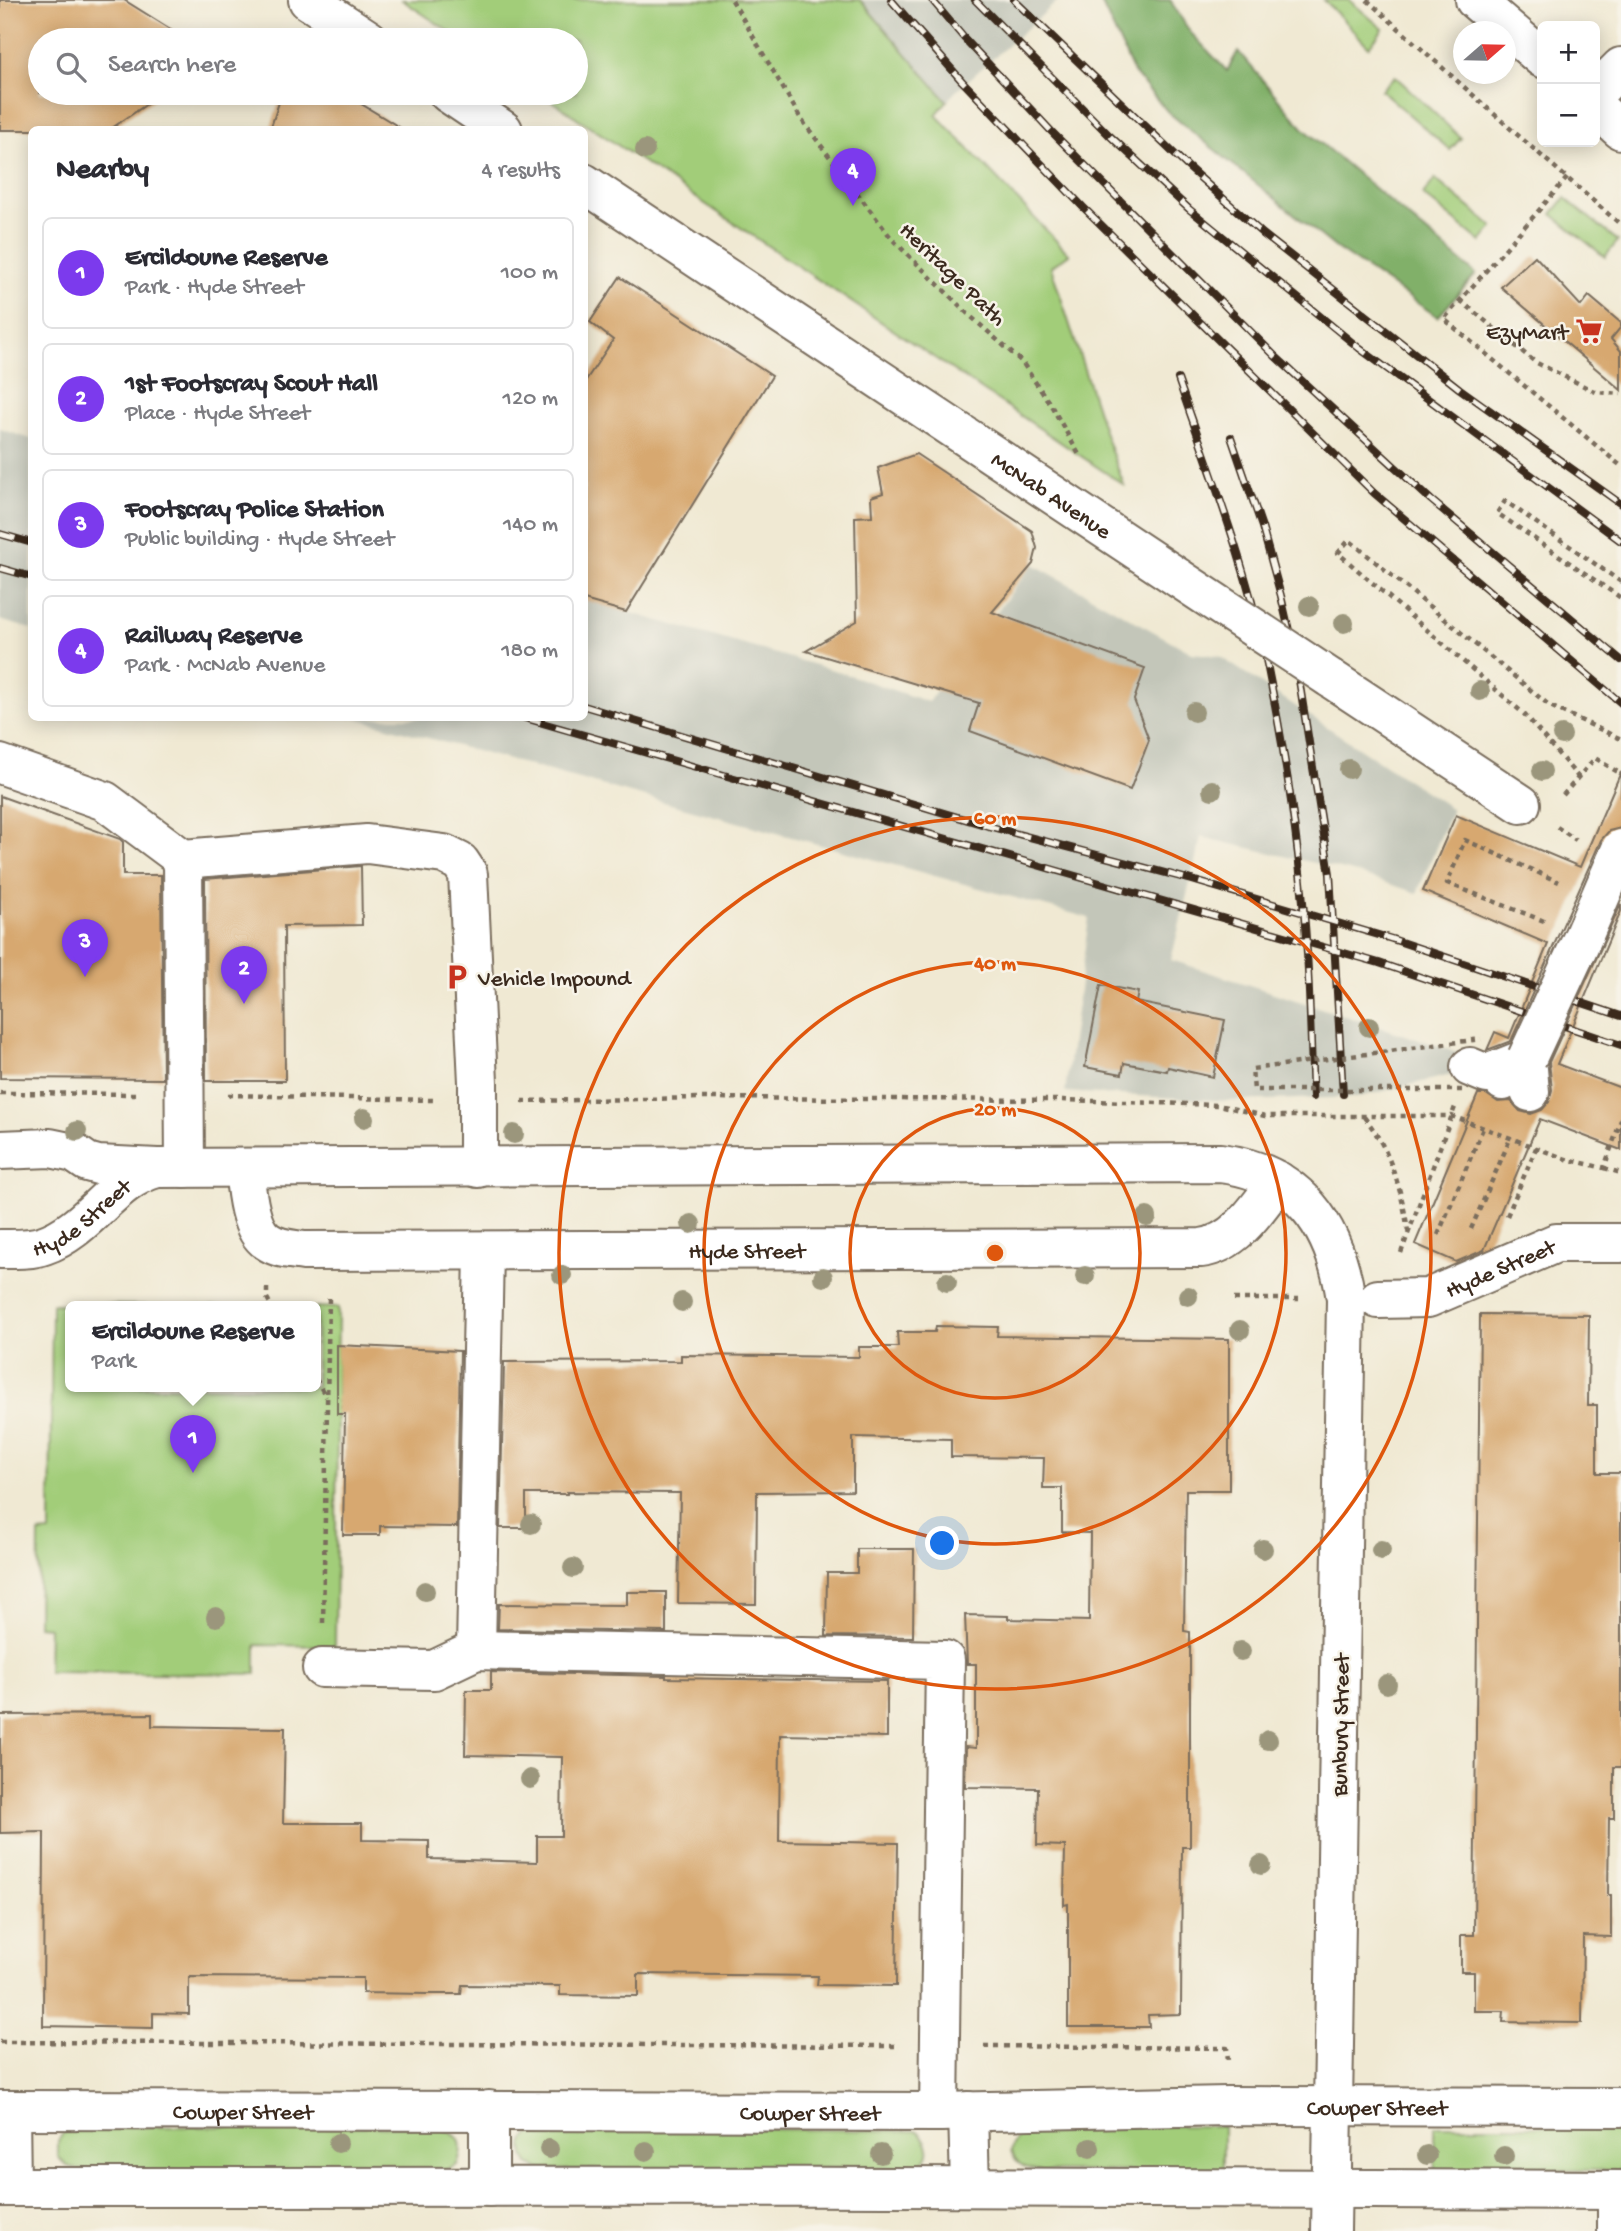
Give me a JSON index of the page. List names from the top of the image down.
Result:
{
  "streets": {
    "street": [
      "McNab Avenue",
      "Hyde Street",
      "Bunbury Street",
      "Cowper Street"
    ],
    "path": ["Heritage Path"]
  },
  "crossings": [
    ["Hyde Street", "Bunbury Street"],
    ["Bunbury Street", "Cowper Street"]
  ],
  "places": {
    "supermarket": ["EzyMart"],
    "parking": ["Vehicle Impound"]
  },
  "north": "right",
  "page": {
    "map_buttons": ["+", "−"],
    "search": "Search here",
    "heading": ["Nearby", "4 results"],
    "pins": [
      "4",
      "3",
      "2",
      "1"
    ],
    "list": [
      {
        "mark": "1",
        "name": "Ercildoune Reserve",
        "note": "Park · Hyde Street",
        "value": "100 m"
      },
      {
        "mark": "2",
        "name": "1st Footscray Scout Hall",
        "note": "Place · Hyde Street",
        "value": "120 m"
      },
      {
        "mark": "3",
        "name": "Footscray Police Station",
        "note": "Public building · Hyde Street",
        "value": "140 m"
      },
      {
        "mark": "4",
        "name": "Railway Reserve",
        "note": "Park · McNab Avenue",
        "value": "180 m"
      }
    ],
    "popup": ["Ercildoune Reserve", "Park"]
  },
  "rings": ["60 m", "40 m", "20 m"]
}
